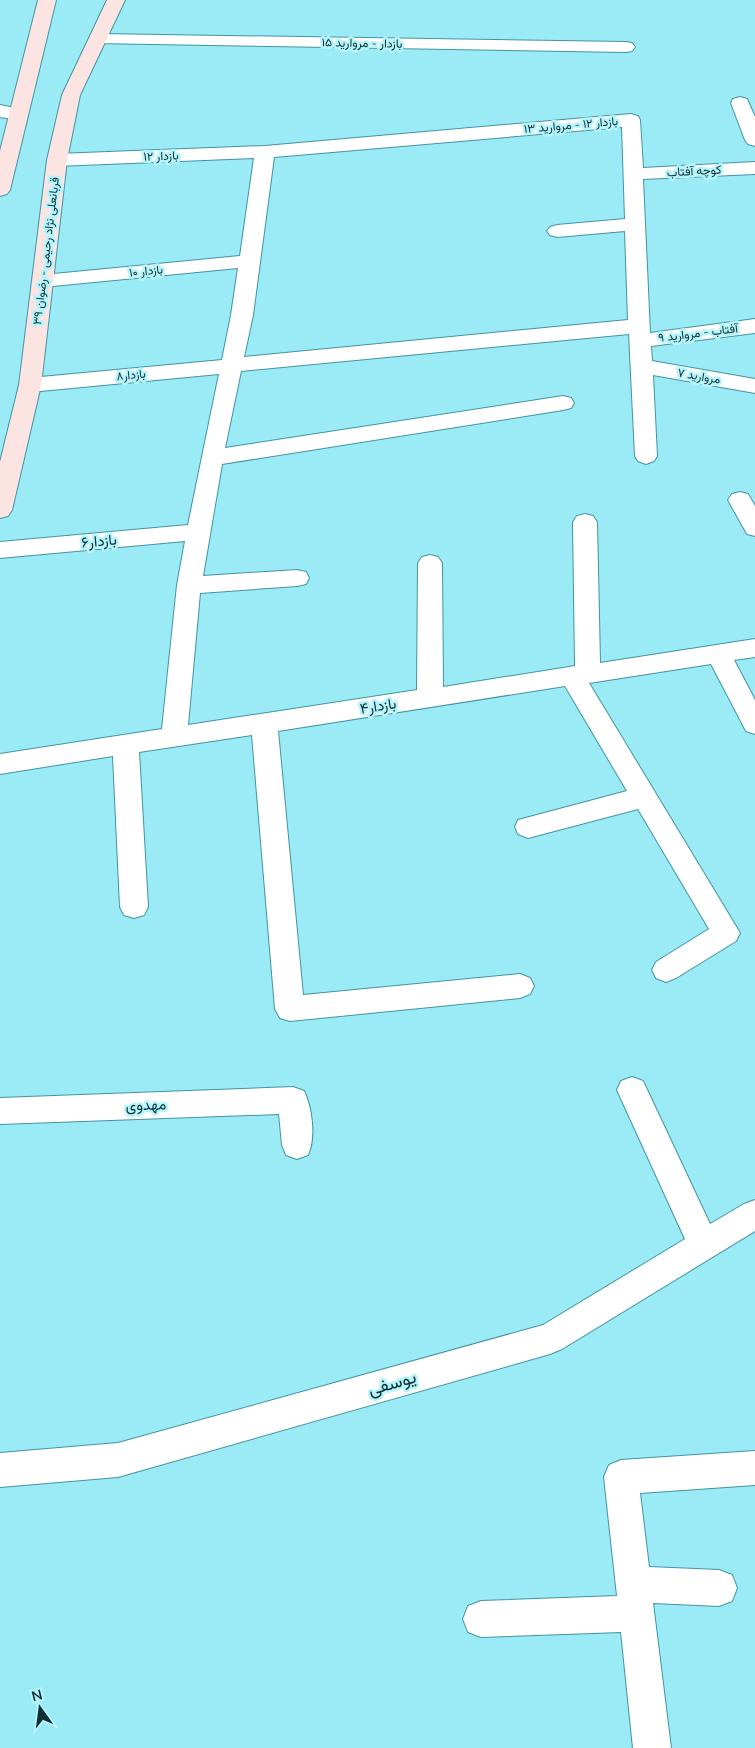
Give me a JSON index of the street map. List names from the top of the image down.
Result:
{
  "streets": {
    "main road": ["قربانعلی نژاد رحیمی - رضوان ۳۹"],
    "street": [
      "بازدار - مروارید ۱۵",
      "بازدار ۱۲ - مروارید ۱۳",
      "بازدار ۱۲",
      "کوچه آفتاب",
      "بازدار ۱۰",
      "آفتاب - مروارید ۹",
      "بازدار۸",
      "مروارید ۷",
      "بازدار۶",
      "بازدار۴",
      "مهدوی",
      "یوسفی"
    ]
  },
  "crossings": [
    ["بازدار - مروارید ۱۵", "قربانعلی نژاد رحیمی - رضوان ۳۹"],
    ["بازدار ۱۲ - مروارید ۱۳", "بازدار ۱۲"],
    ["بازدار ۱۲ - مروارید ۱۳", "کوچه آفتاب"],
    ["بازدار ۱۲ - مروارید ۱۳", "آفتاب - مروارید ۹"],
    ["بازدار ۱۲ - مروارید ۱۳", "مروارید ۷"],
    ["بازدار ۱۲", "قربانعلی نژاد رحیمی - رضوان ۳۹"],
    ["قربانعلی نژاد رحیمی - رضوان ۳۹", "بازدار ۱۰"],
    ["قربانعلی نژاد رحیمی - رضوان ۳۹", "بازدار۸"],
    ["آفتاب - مروارید ۹", "بازدار۸"]
  ],
  "north": "top"
}
